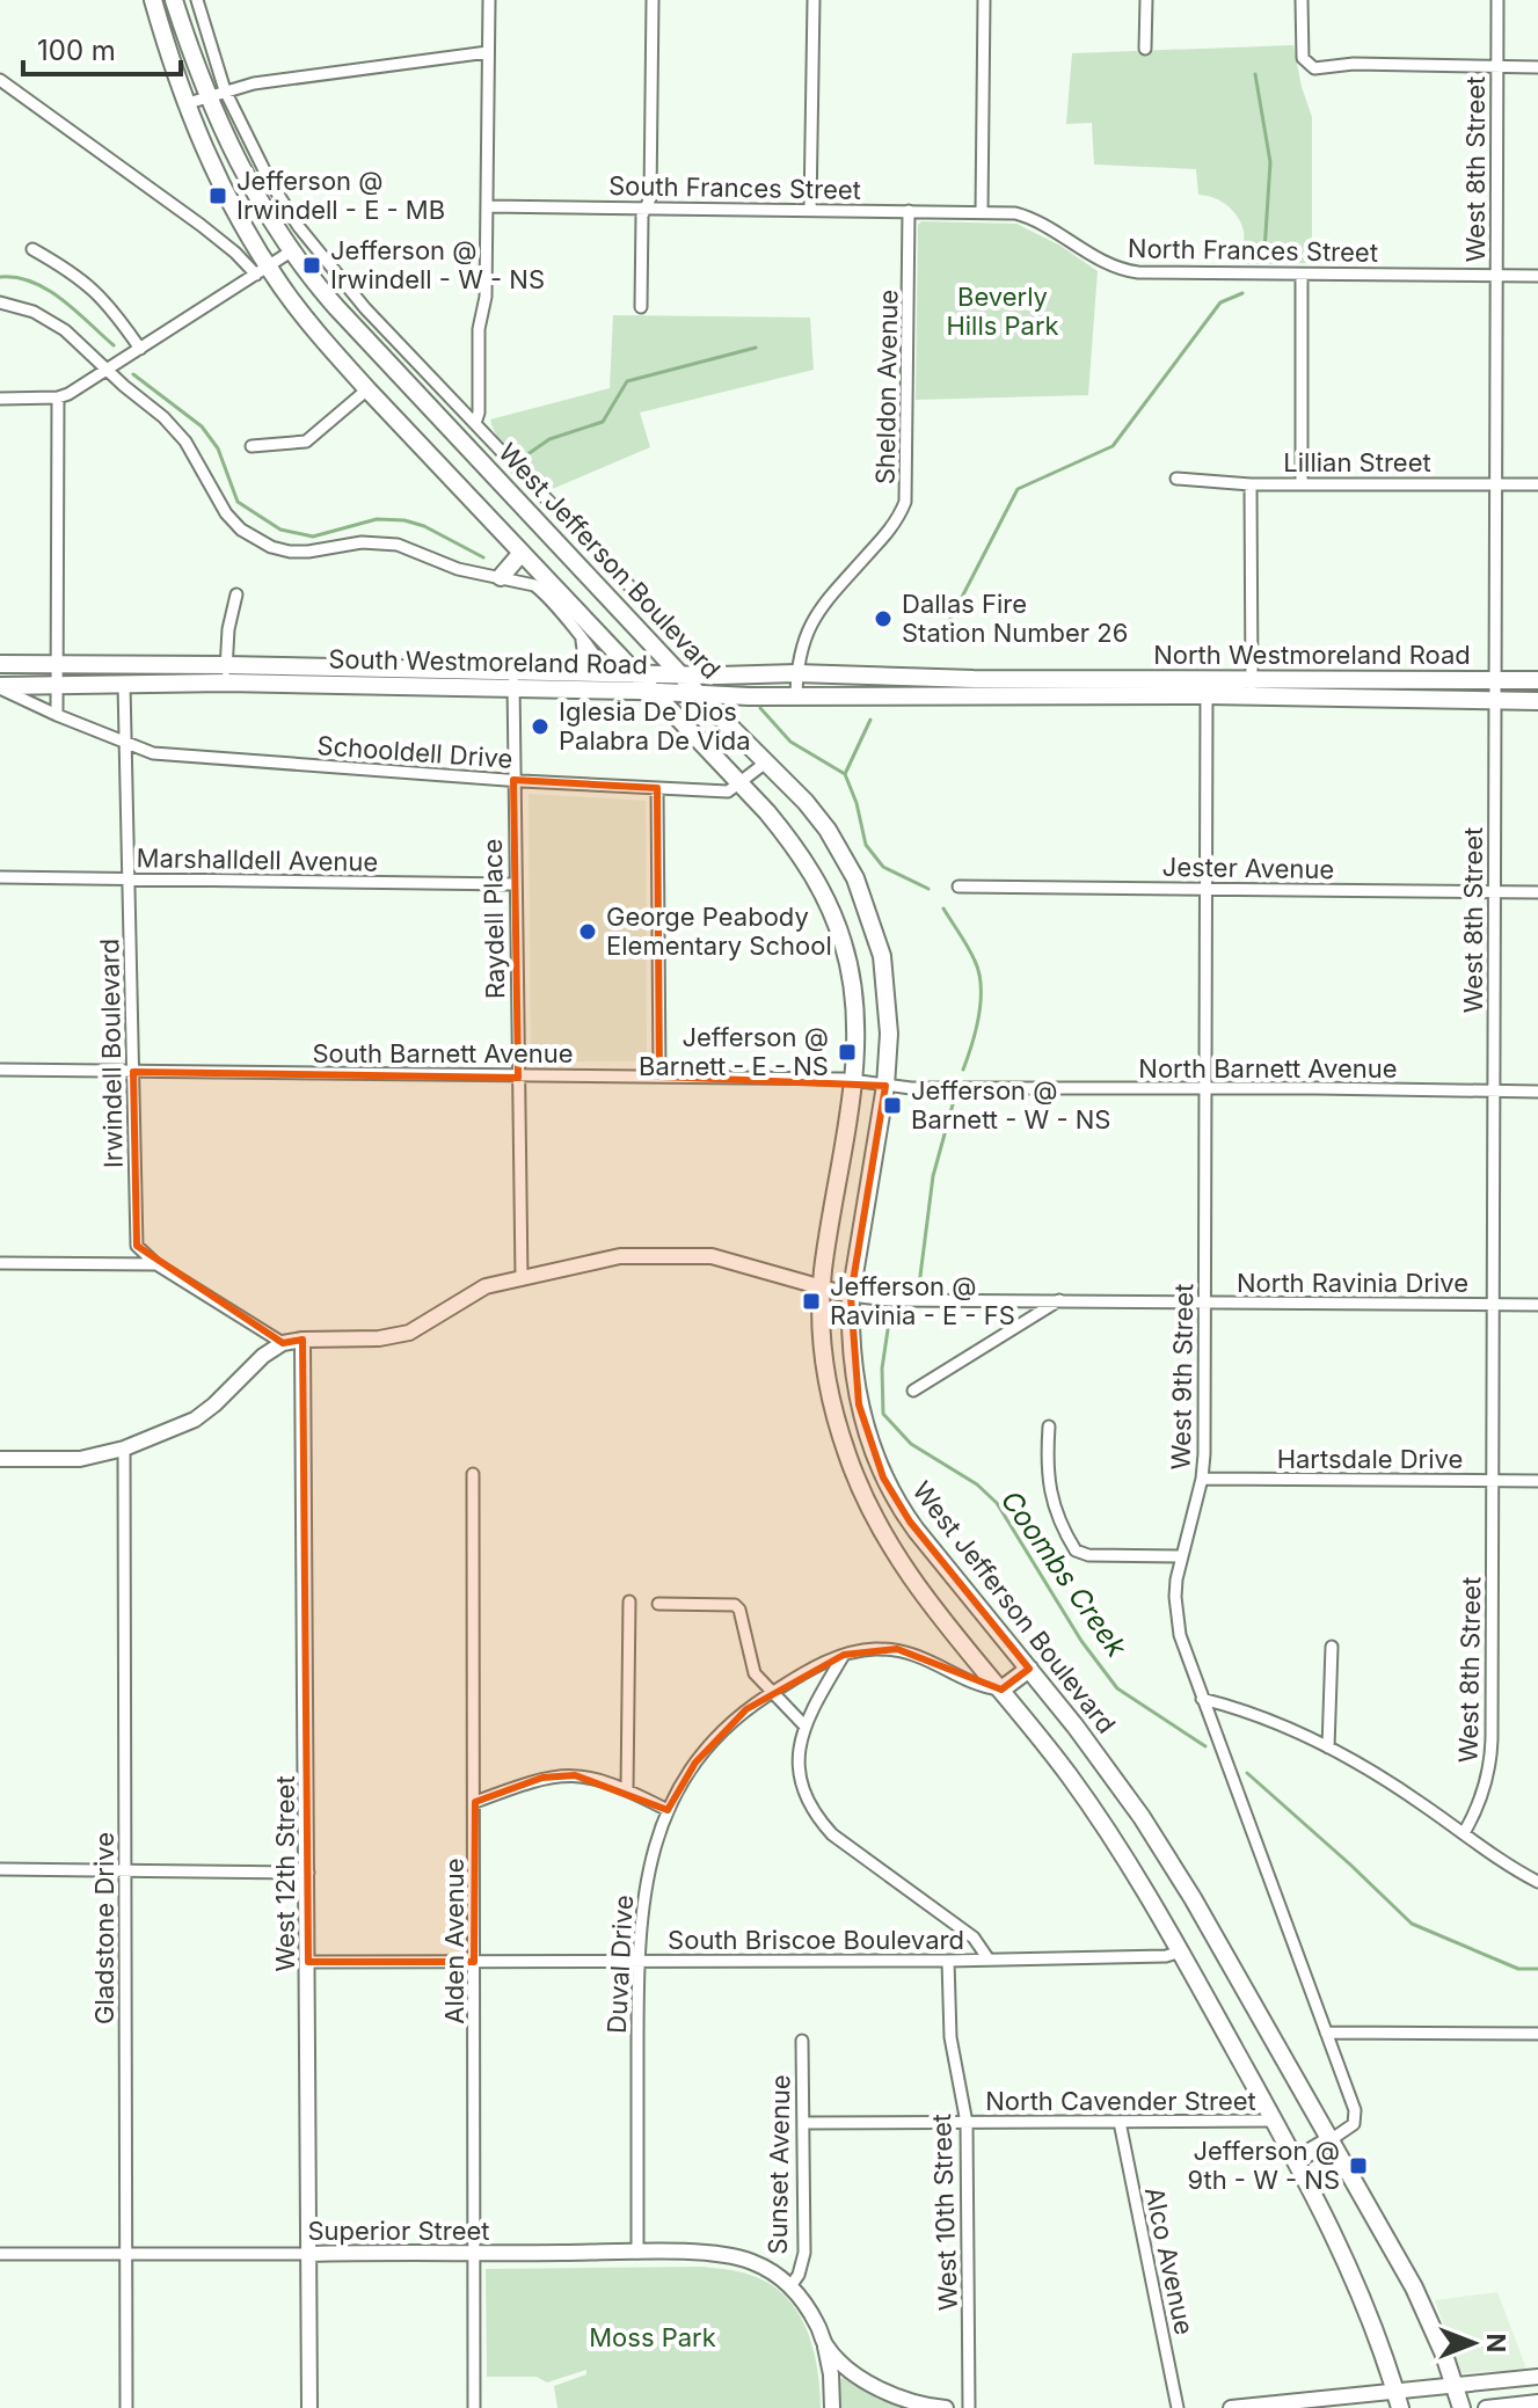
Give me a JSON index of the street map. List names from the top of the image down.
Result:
{
  "streets": {
    "main road": ["West Jefferson Boulevard", "North Westmoreland Road", "South Westmoreland Road"],
    "street": [
      "West 8th Street",
      "South Frances Street",
      "North Frances Street",
      "Sheldon Avenue",
      "Lillian Street",
      "Schooldell Drive",
      "Marshalldell Avenue",
      "Jester Avenue",
      "Raydell Place",
      "Irwindell Boulevard",
      "South Barnett Avenue",
      "North Barnett Avenue",
      "North Ravinia Drive",
      "West 9th Street",
      "Hartsdale Drive",
      "West 12th Street",
      "Gladstone Drive",
      "South Briscoe Boulevard",
      "Alden Avenue",
      "Duval Drive",
      "North Cavender Street",
      "Sunset Avenue",
      "West 10th Street",
      "Superior Street",
      "Alco Avenue"
    ]
  },
  "crossings": [
    ["West 8th Street", "North Frances Street"],
    ["West 8th Street", "Lillian Street"],
    ["West 8th Street", "North Westmoreland Road"],
    ["West 8th Street", "Jester Avenue"],
    ["West 8th Street", "North Barnett Avenue"],
    ["West 8th Street", "North Ravinia Drive"],
    ["West 8th Street", "Hartsdale Drive"],
    ["South Frances Street", "North Frances Street"],
    ["South Frances Street", "Sheldon Avenue"],
    ["Sheldon Avenue", "South Westmoreland Road"],
    ["West Jefferson Boulevard", "South Westmoreland Road"],
    ["West Jefferson Boulevard", "South Barnett Avenue"],
    ["West Jefferson Boulevard", "North Barnett Avenue"],
    ["West Jefferson Boulevard", "North Ravinia Drive"],
    ["West Jefferson Boulevard", "West 9th Street"],
    ["North Westmoreland Road", "South Westmoreland Road"],
    ["North Westmoreland Road", "West 9th Street"],
    ["South Westmoreland Road", "Schooldell Drive"],
    ["South Westmoreland Road", "Raydell Place"],
    ["South Westmoreland Road", "Irwindell Boulevard"],
    ["Schooldell Drive", "Raydell Place"],
    ["Schooldell Drive", "Irwindell Boulevard"],
    ["Marshalldell Avenue", "Raydell Place"],
    ["Marshalldell Avenue", "Irwindell Boulevard"],
    ["Jester Avenue", "West 9th Street"],
    ["Raydell Place", "South Barnett Avenue"],
    ["Irwindell Boulevard", "South Barnett Avenue"],
    ["South Barnett Avenue", "North Barnett Avenue"],
    ["North Barnett Avenue", "West 9th Street"],
    ["North Ravinia Drive", "West 9th Street"],
    ["West 9th Street", "Hartsdale Drive"],
    ["West 12th Street", "South Briscoe Boulevard"],
    ["West 12th Street", "Superior Street"],
    ["Gladstone Drive", "Superior Street"],
    ["South Briscoe Boulevard", "Alden Avenue"],
    ["South Briscoe Boulevard", "Duval Drive"],
    ["South Briscoe Boulevard", "West 10th Street"],
    ["Alden Avenue", "Superior Street"],
    ["Duval Drive", "Superior Street"],
    ["North Cavender Street", "Sunset Avenue"],
    ["North Cavender Street", "West 10th Street"],
    ["North Cavender Street", "Alco Avenue"],
    ["Sunset Avenue", "Superior Street"]
  ],
  "water": ["Coombs Creek"],
  "parks": ["Beverly Hills Park", "Moss Park"],
  "places": {
    "transit": [
      "Jefferson @ Irwindell - E - MB",
      "Jefferson @ Irwindell - W - NS",
      "Jefferson @ Barnett - E - NS",
      "Jefferson @ Barnett - W - NS",
      "Jefferson @ Ravinia - E - FS",
      "Jefferson @ 9th - W - NS"
    ],
    "other": ["Dallas Fire Station Number 26", "Iglesia De Dios Palabra De Vida", "George Peabody Elementary School"]
  },
  "scale_bar": "100 m",
  "north": "right"
}
